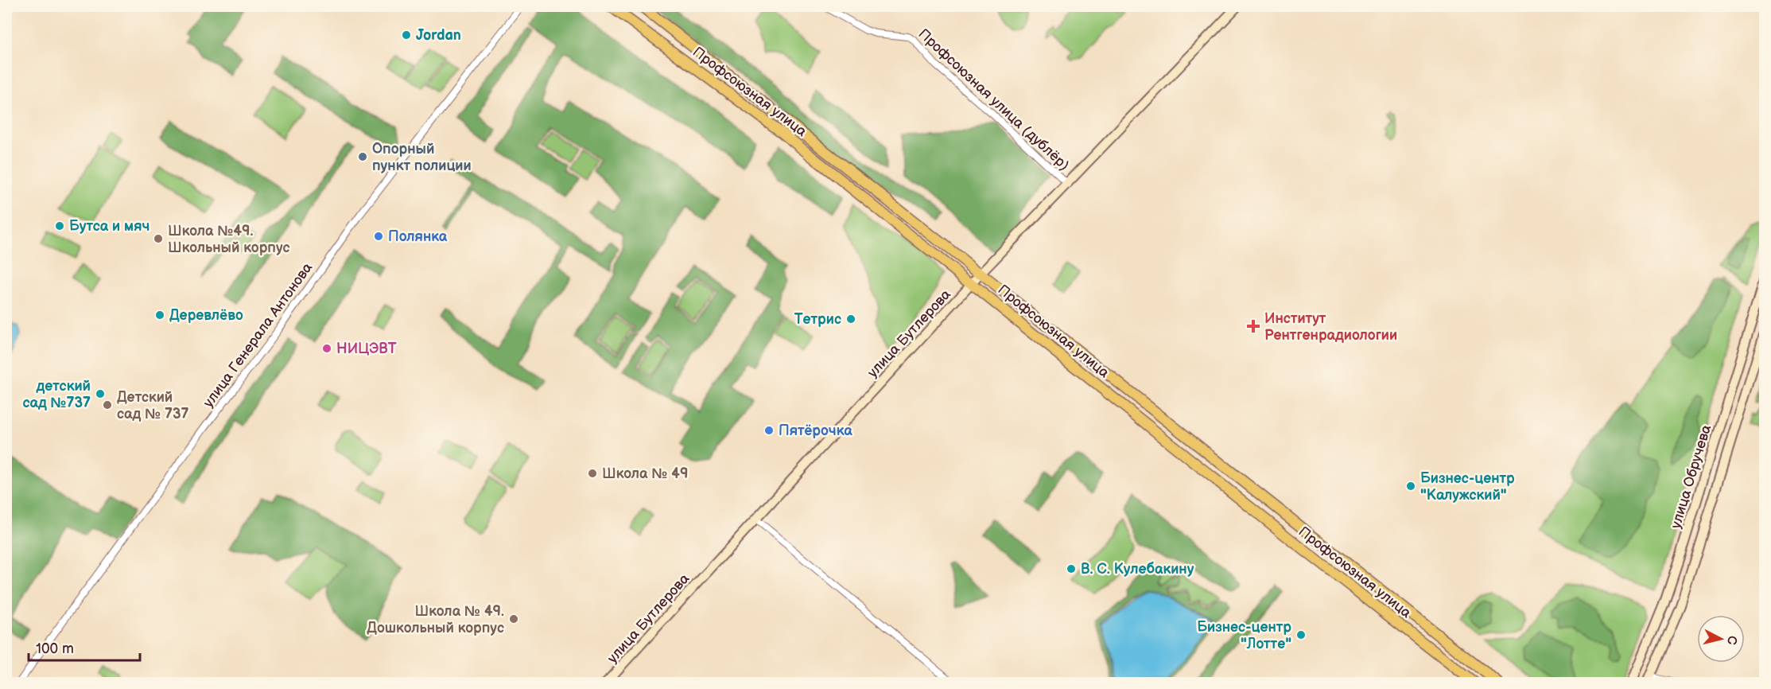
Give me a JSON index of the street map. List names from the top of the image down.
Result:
{
  "streets": {
    "main road": ["Профсоюзная улица"],
    "street": [
      "Профсоюзная улица (дублёр)",
      "улица Бутлерова",
      "улица Генерала Антонова",
      "улица Обручева"
    ]
  },
  "crossings": [
    ["Профсоюзная улица", "улица Бутлерова"],
    ["Профсоюзная улица (дублёр)", "улица Бутлерова"]
  ],
  "places": {
    "other": [
      "Jordan",
      "Опорный пункт полиции",
      "Бутса и мяч",
      "Полянка",
      "Школа №49. Школьный корпус",
      "Деревлёво",
      "Тетрис",
      "НИЦЭВТ",
      "детский сад №737",
      "Детский сад № 737",
      "Пятёрочка",
      "Школа № 49",
      "Бизнес-центр \"Калужский\"",
      "В. С. Кулебакину",
      "Школа № 49. Дошкольный корпус",
      "Бизнес-центр \"Лотте\""
    ],
    "health": ["Институт Рентгенрадиологии"]
  },
  "scale_bar": "100 m",
  "north": "right"
}
